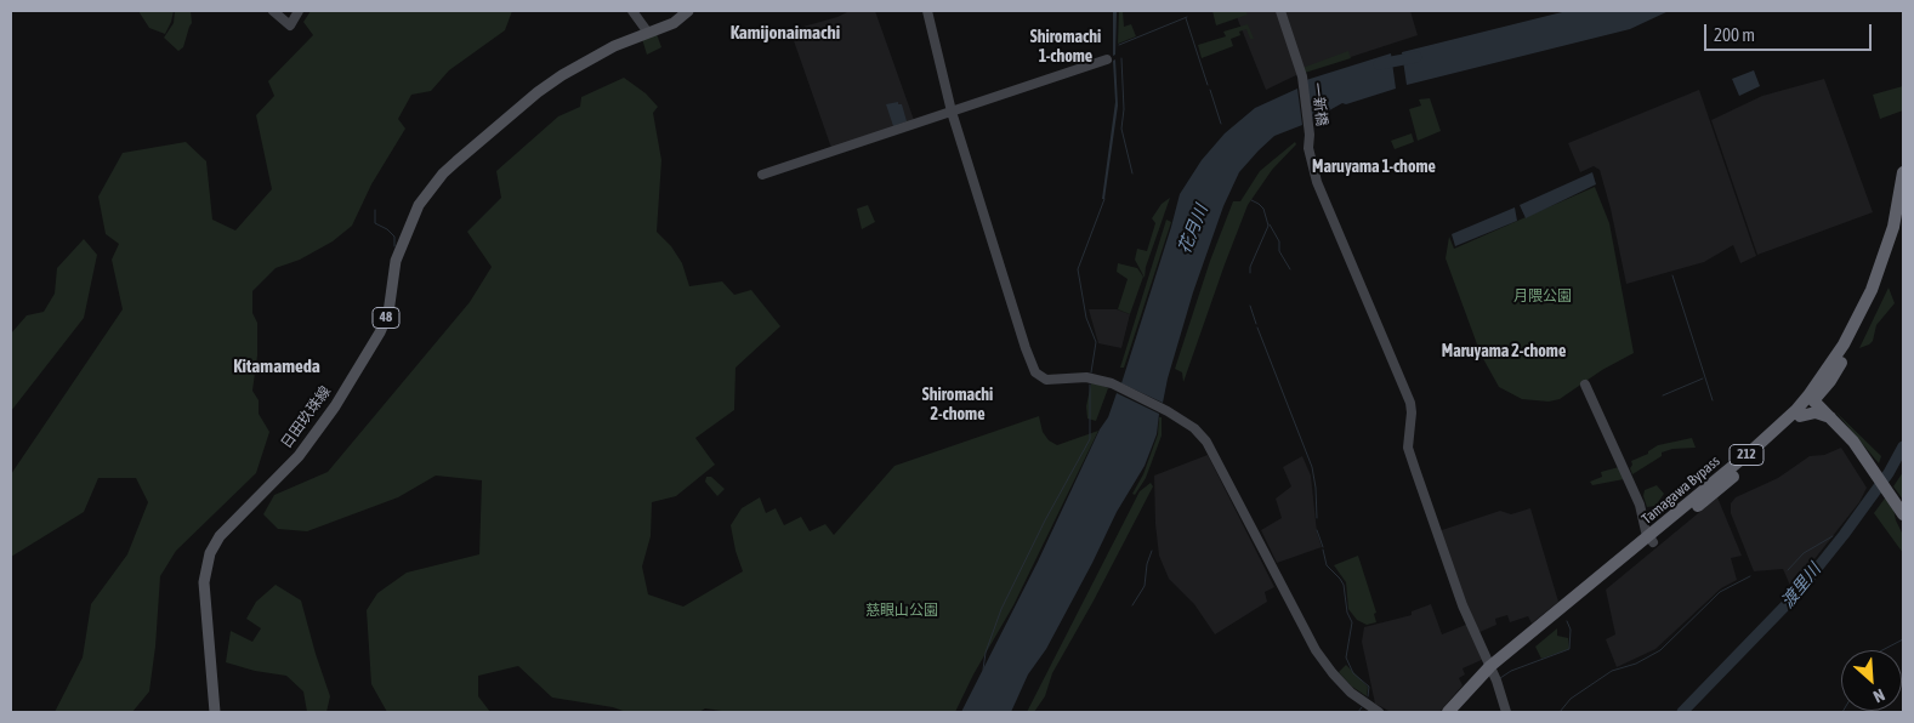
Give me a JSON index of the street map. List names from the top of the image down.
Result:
{
  "streets": {
    "highway": ["212", "Tamagawa Bypass"],
    "main road": ["48", "日田玖珠線"],
    "street": ["一新橋"]
  },
  "crossings": [
    ["一新橋", "212"],
    ["一新橋", "Tamagawa Bypass"],
    ["212", "Tamagawa Bypass"]
  ],
  "districts": [
    "Kamijonaimachi",
    "Shiromachi 1-chome",
    "Maruyama 1-chome",
    "Maruyama 2-chome",
    "Kitamameda",
    "Shiromachi 2-chome"
  ],
  "water": ["花月川", "渡里川"],
  "parks": ["月隈公園", "慈眼山公園"],
  "scale_bar": "200 m",
  "north": "bottom right"
}
